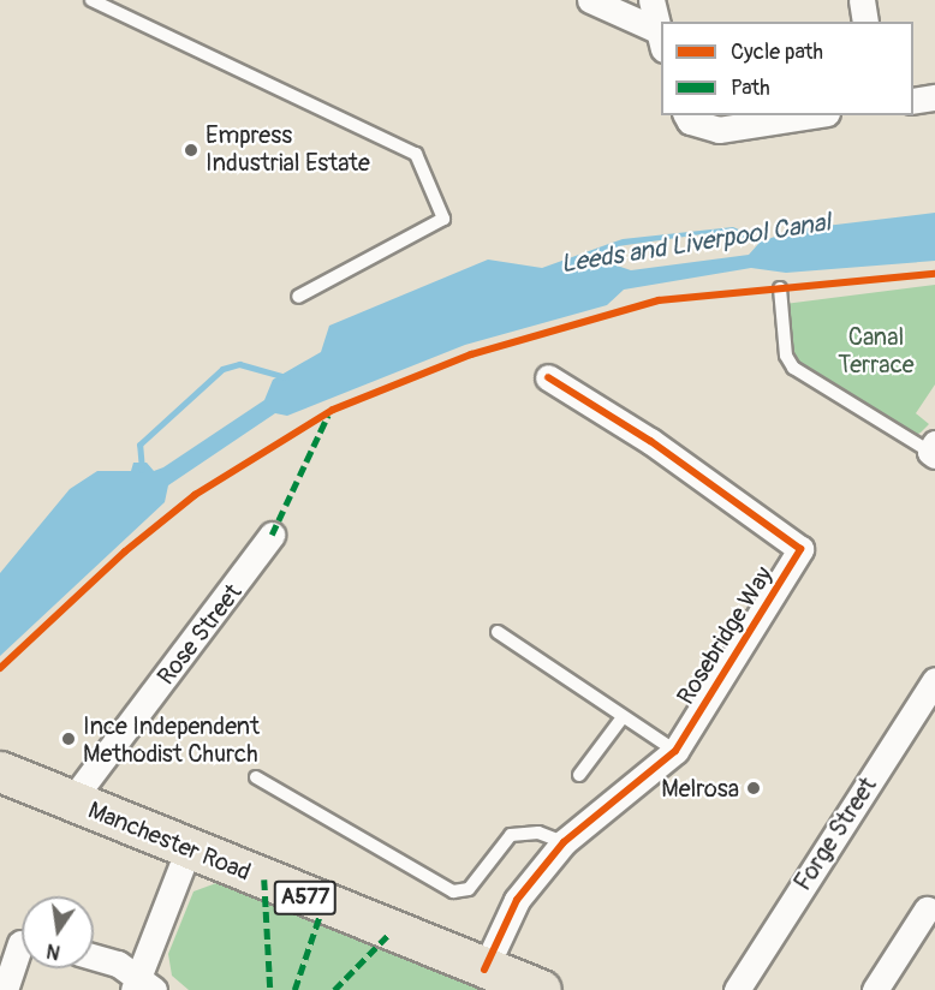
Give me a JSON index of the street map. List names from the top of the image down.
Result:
{
  "streets": {
    "highway": ["Manchester Road", "A577"],
    "street": ["Rose Street", "Rosebridge Way", "Forge Street"]
  },
  "crossings": [
    ["Rose Street", "Manchester Road"],
    ["Rosebridge Way", "Manchester Road"]
  ],
  "water": ["Leeds and Liverpool Canal"],
  "parks": ["Canal Terrace"],
  "places": ["Empress Industrial Estate", "Ince Independent Methodist Church", "Melrosa"],
  "legend": ["Cycle path", "Path"],
  "north": "bottom"
}
